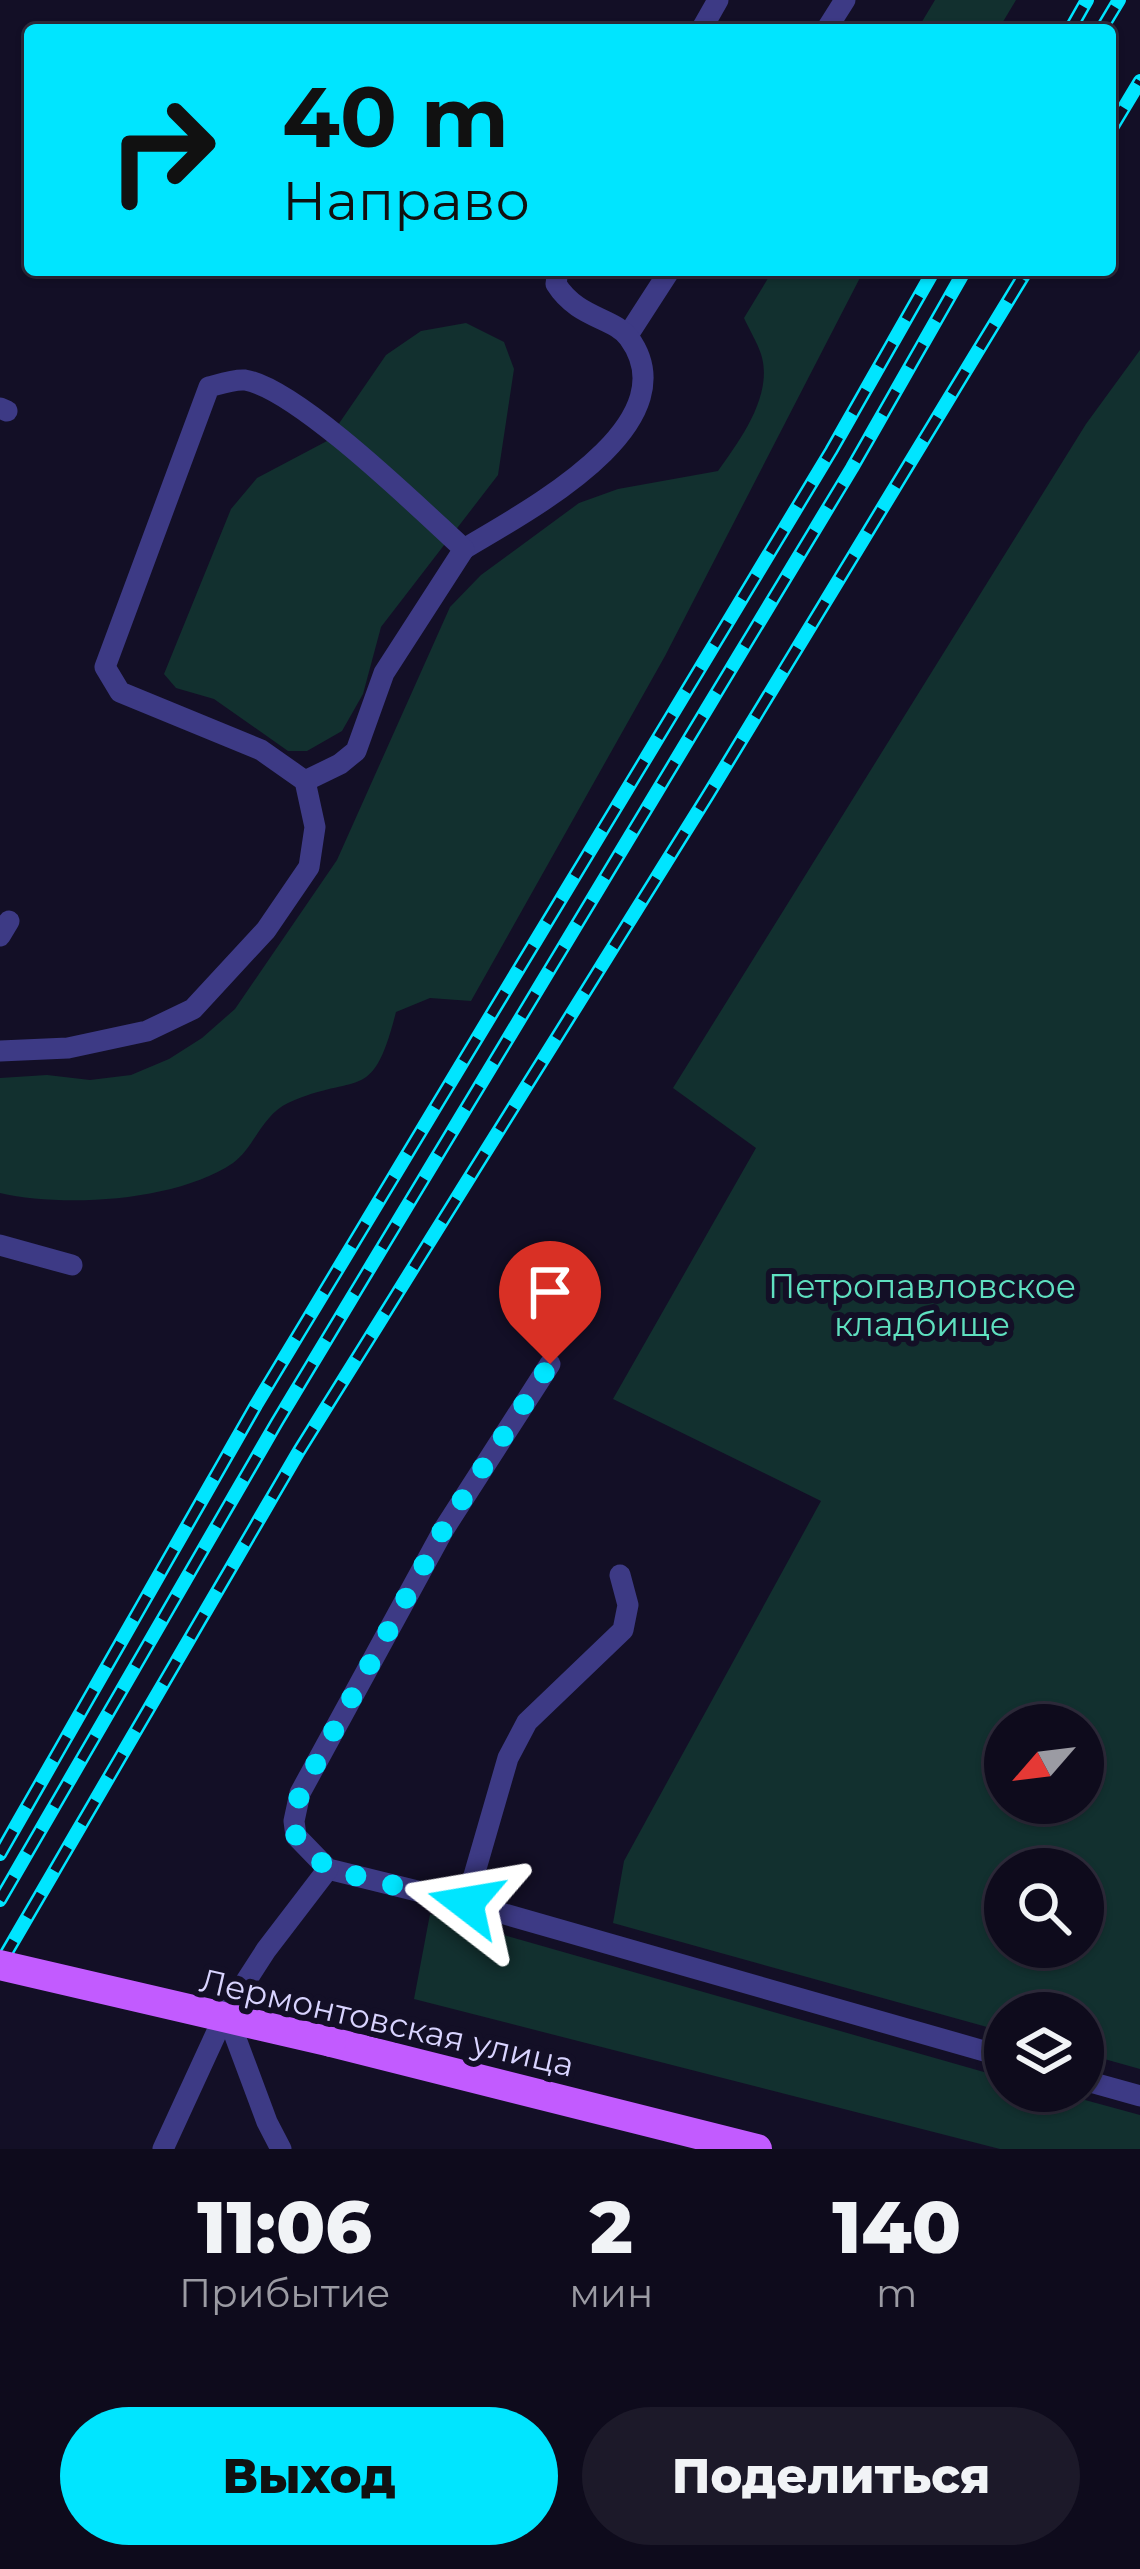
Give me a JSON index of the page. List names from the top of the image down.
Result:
{
  "streets": {
    "main road": ["Лермонтовская улица"]
  },
  "parks": ["Петропавловское кладбище"],
  "north": "bottom left",
  "page": {
    "turn": ["40 m", "Направо"],
    "eta": [
      "11:06",
      "Прибытие",
      "2",
      "мин",
      "140",
      "m"
    ],
    "buttons": ["Выход", "Поделиться"]
  }
}
